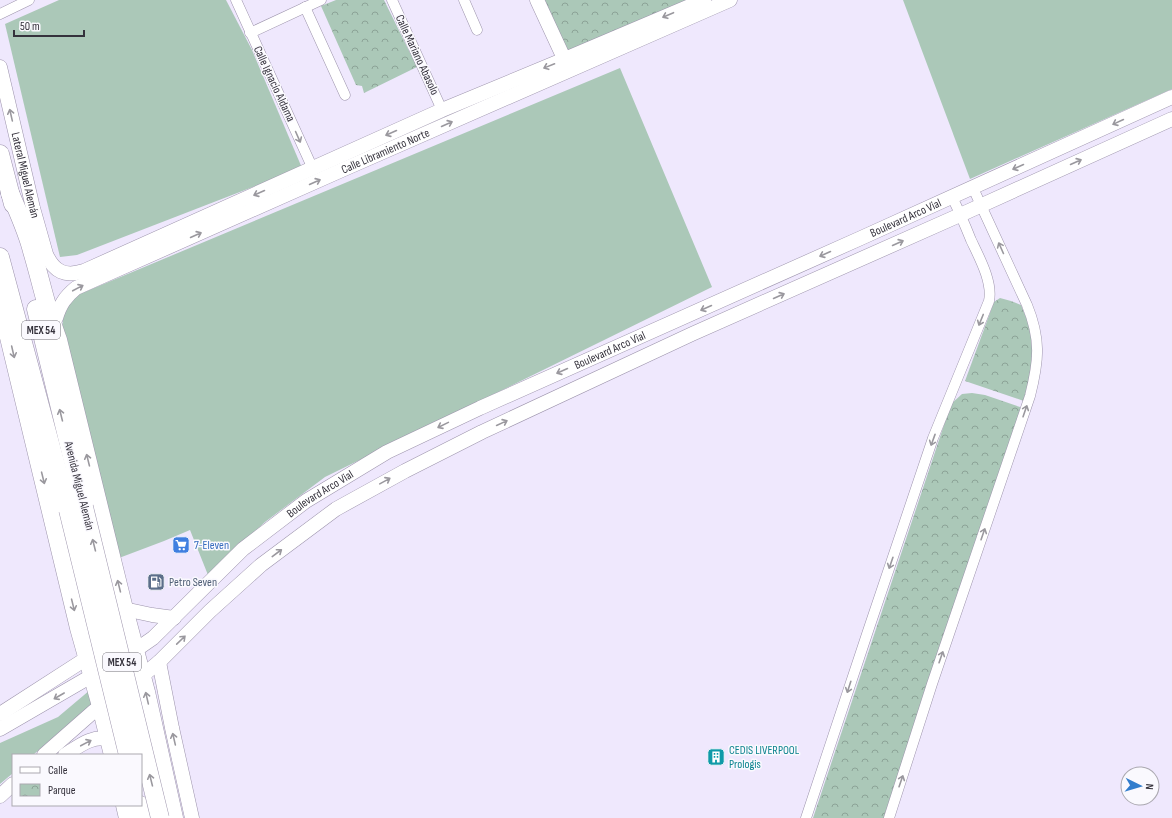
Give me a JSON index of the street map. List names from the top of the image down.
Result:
{
  "streets": {
    "highway": ["MEX 54", "Avenida Miguel Alemán"],
    "street": [
      "Calle Mariano Abasolo",
      "Calle Ignacio Aldama",
      "Calle Libramiento Norte",
      "Lateral Miguel Alemán",
      "Boulevard Arco Vial"
    ]
  },
  "crossings": [
    ["Calle Mariano Abasolo", "Calle Libramiento Norte"],
    ["Calle Ignacio Aldama", "Calle Libramiento Norte"],
    ["Calle Libramiento Norte", "Lateral Miguel Alemán"]
  ],
  "one_way": ["Lateral Miguel Alemán"],
  "places": {
    "supermarket": ["7-Eleven"],
    "fuel station": ["Petro Seven"],
    "building": ["CEDIS LIVERPOOL Prologis"]
  },
  "legend": ["Calle", "Parque"],
  "scale_bar": "50 m",
  "north": "right"
}
